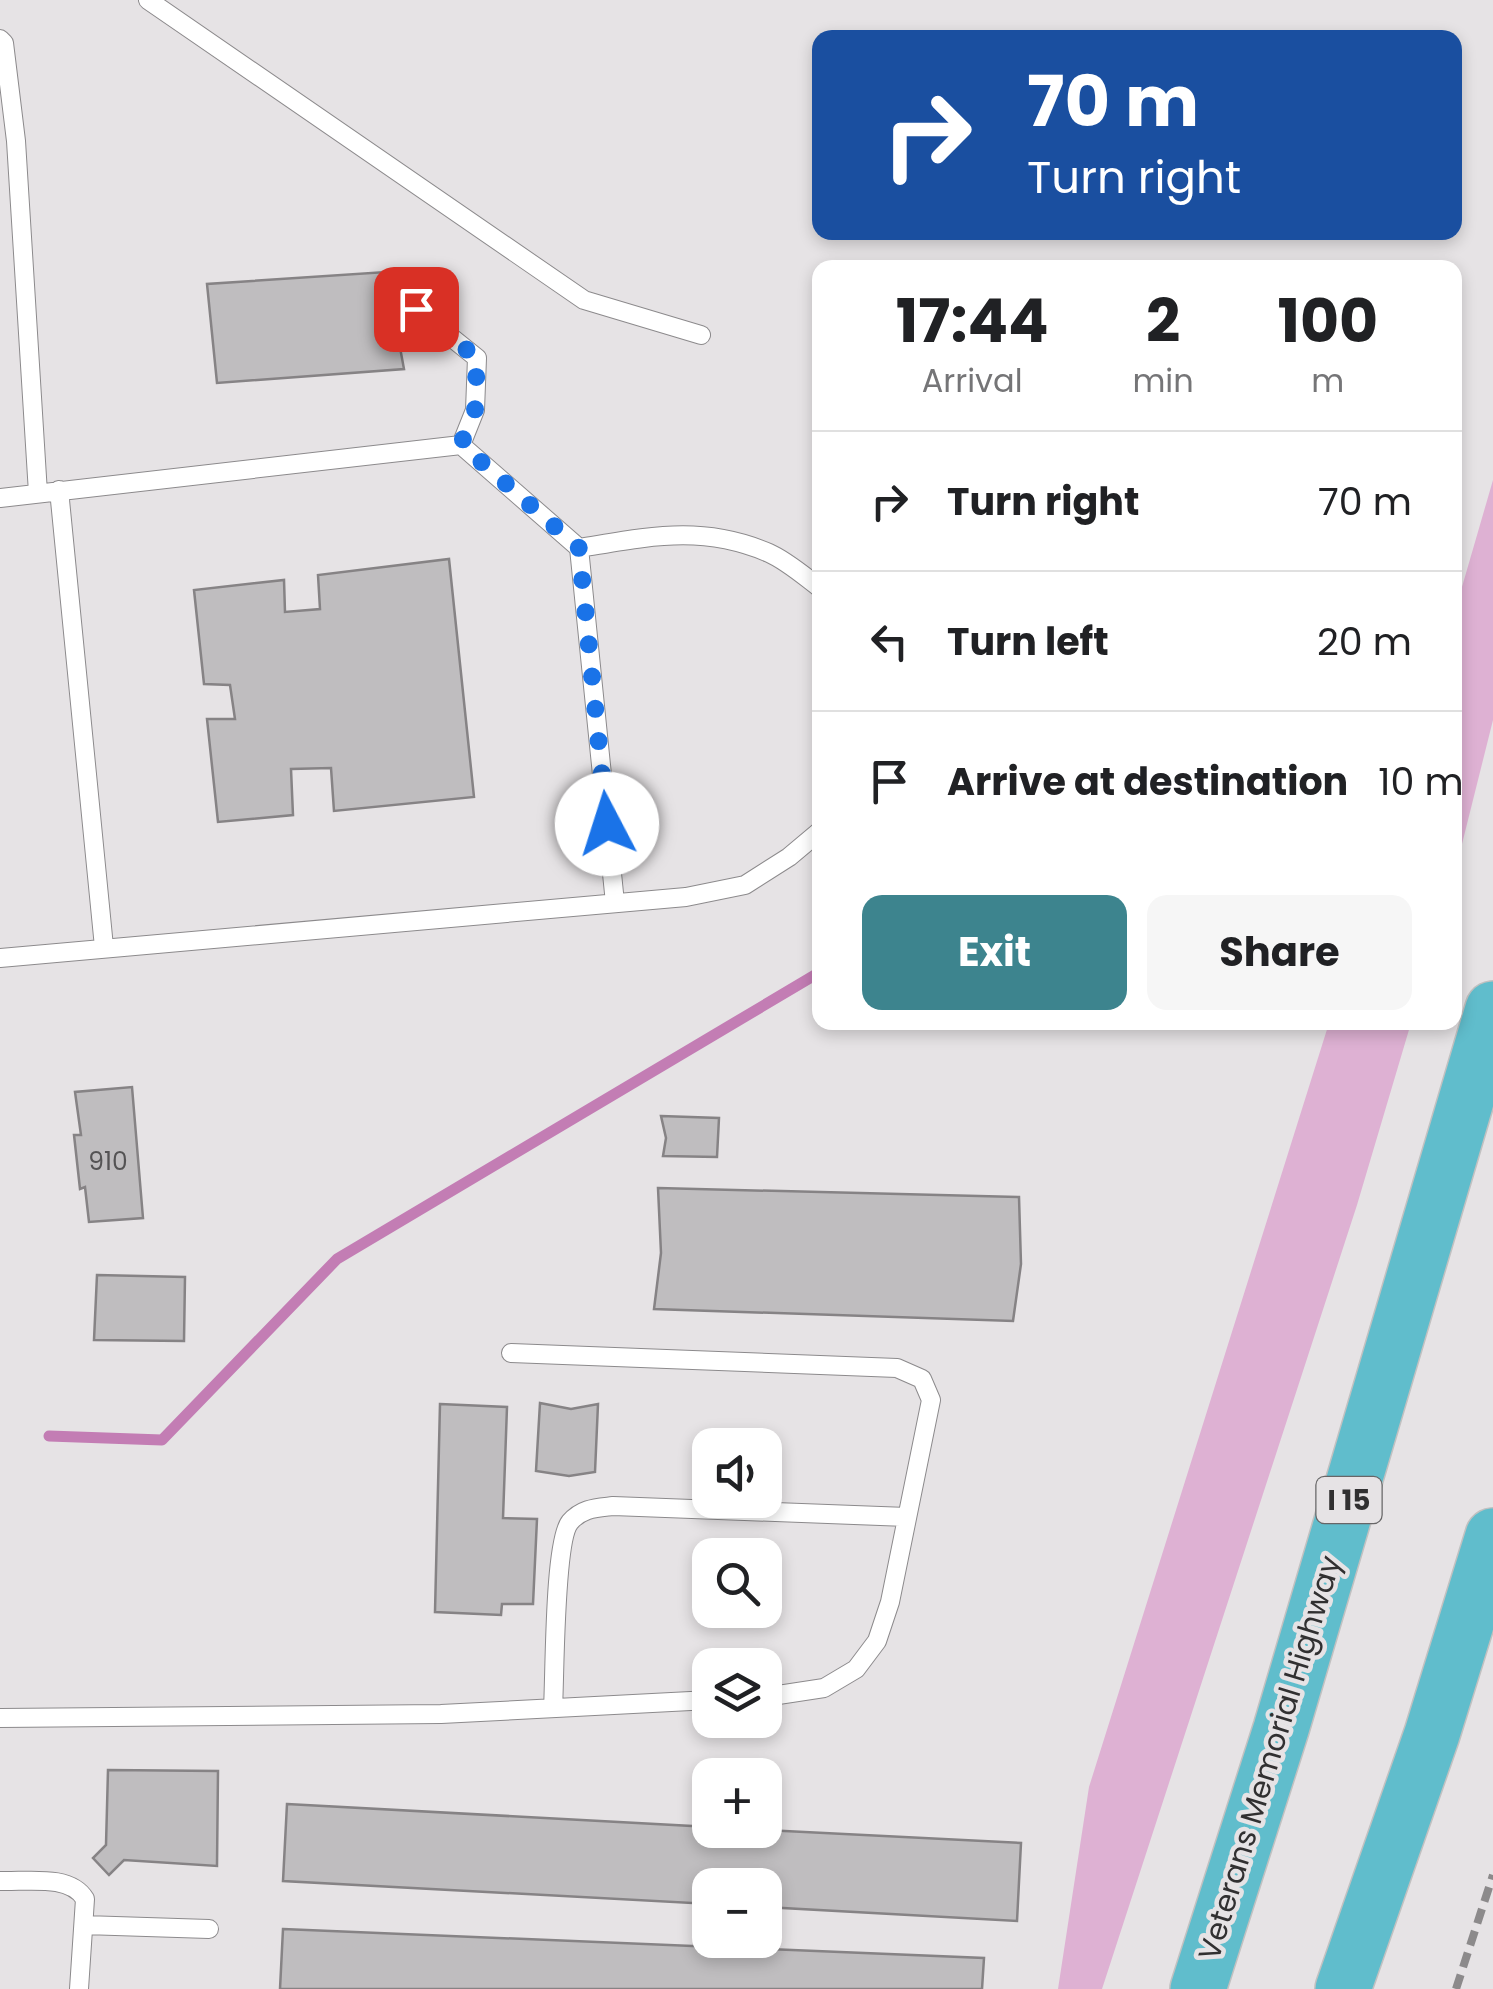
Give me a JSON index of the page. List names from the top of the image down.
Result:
{
  "streets": {
    "highway": ["I 15", "Veterans Memorial Highway"]
  },
  "house_numbers": ["910"],
  "page": {
    "turn": ["70 m", "Turn right"],
    "eta": [
      "17:44",
      "Arrival",
      "2",
      "min",
      "100",
      "m"
    ],
    "list": [
      {
        "name": "Turn right",
        "value": "70 m"
      },
      {
        "name": "Turn left",
        "value": "20 m"
      },
      {
        "name": "Arrive at destination",
        "value": "10 m"
      }
    ],
    "buttons": ["Exit", "Share"],
    "map_buttons": ["+", "−"]
  }
}
